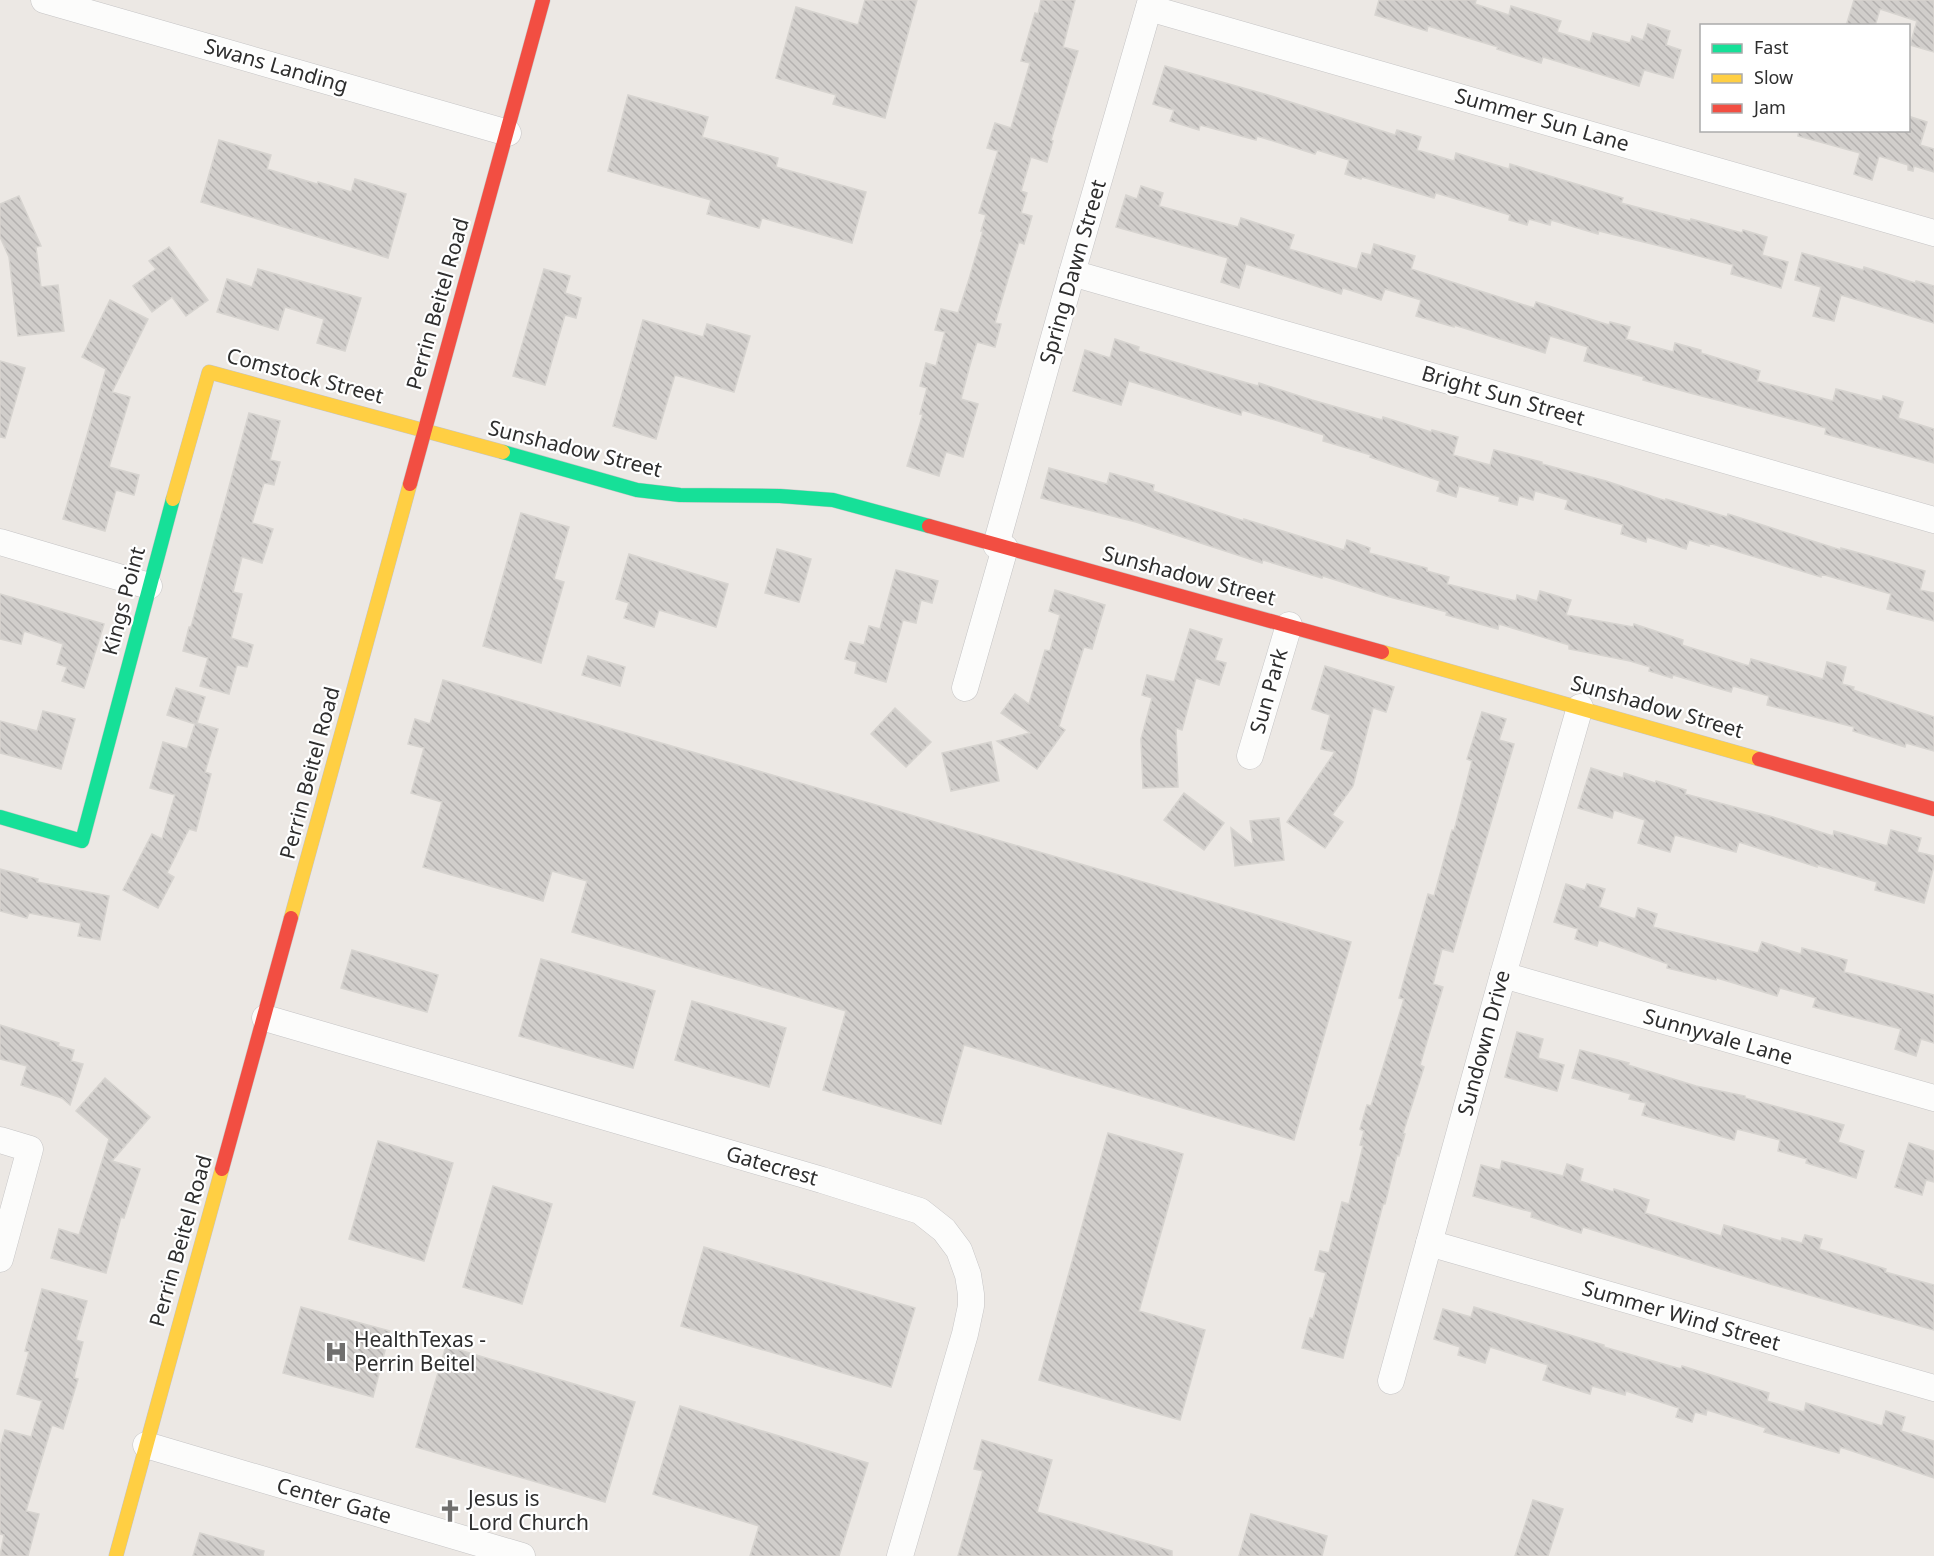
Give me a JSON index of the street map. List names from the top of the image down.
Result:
{
  "streets": {
    "street": [
      "Swans Landing",
      "Summer Sun Lane",
      "Spring Dawn Street",
      "Perrin Beitel Road",
      "Comstock Street",
      "Bright Sun Street",
      "Sunshadow Street",
      "Kings Point",
      "Sun Park",
      "Sunnyvale Lane",
      "Sundown Drive",
      "Gatecrest",
      "Summer Wind Street",
      "Center Gate"
    ]
  },
  "crossings": [
    ["Swans Landing", "Perrin Beitel Road"],
    ["Summer Sun Lane", "Spring Dawn Street"],
    ["Spring Dawn Street", "Bright Sun Street"],
    ["Spring Dawn Street", "Sunshadow Street"],
    ["Perrin Beitel Road", "Comstock Street"],
    ["Perrin Beitel Road", "Sunshadow Street"],
    ["Perrin Beitel Road", "Gatecrest"],
    ["Perrin Beitel Road", "Center Gate"],
    ["Comstock Street", "Sunshadow Street"],
    ["Comstock Street", "Kings Point"],
    ["Sunshadow Street", "Sun Park"],
    ["Sunshadow Street", "Sundown Drive"],
    ["Sunnyvale Lane", "Sundown Drive"],
    ["Sundown Drive", "Summer Wind Street"]
  ],
  "places": {
    "hospital": ["HealthTexas - Perrin Beitel"],
    "church": ["Jesus is Lord Church"]
  },
  "legend": ["Fast", "Slow", "Jam"]
}
